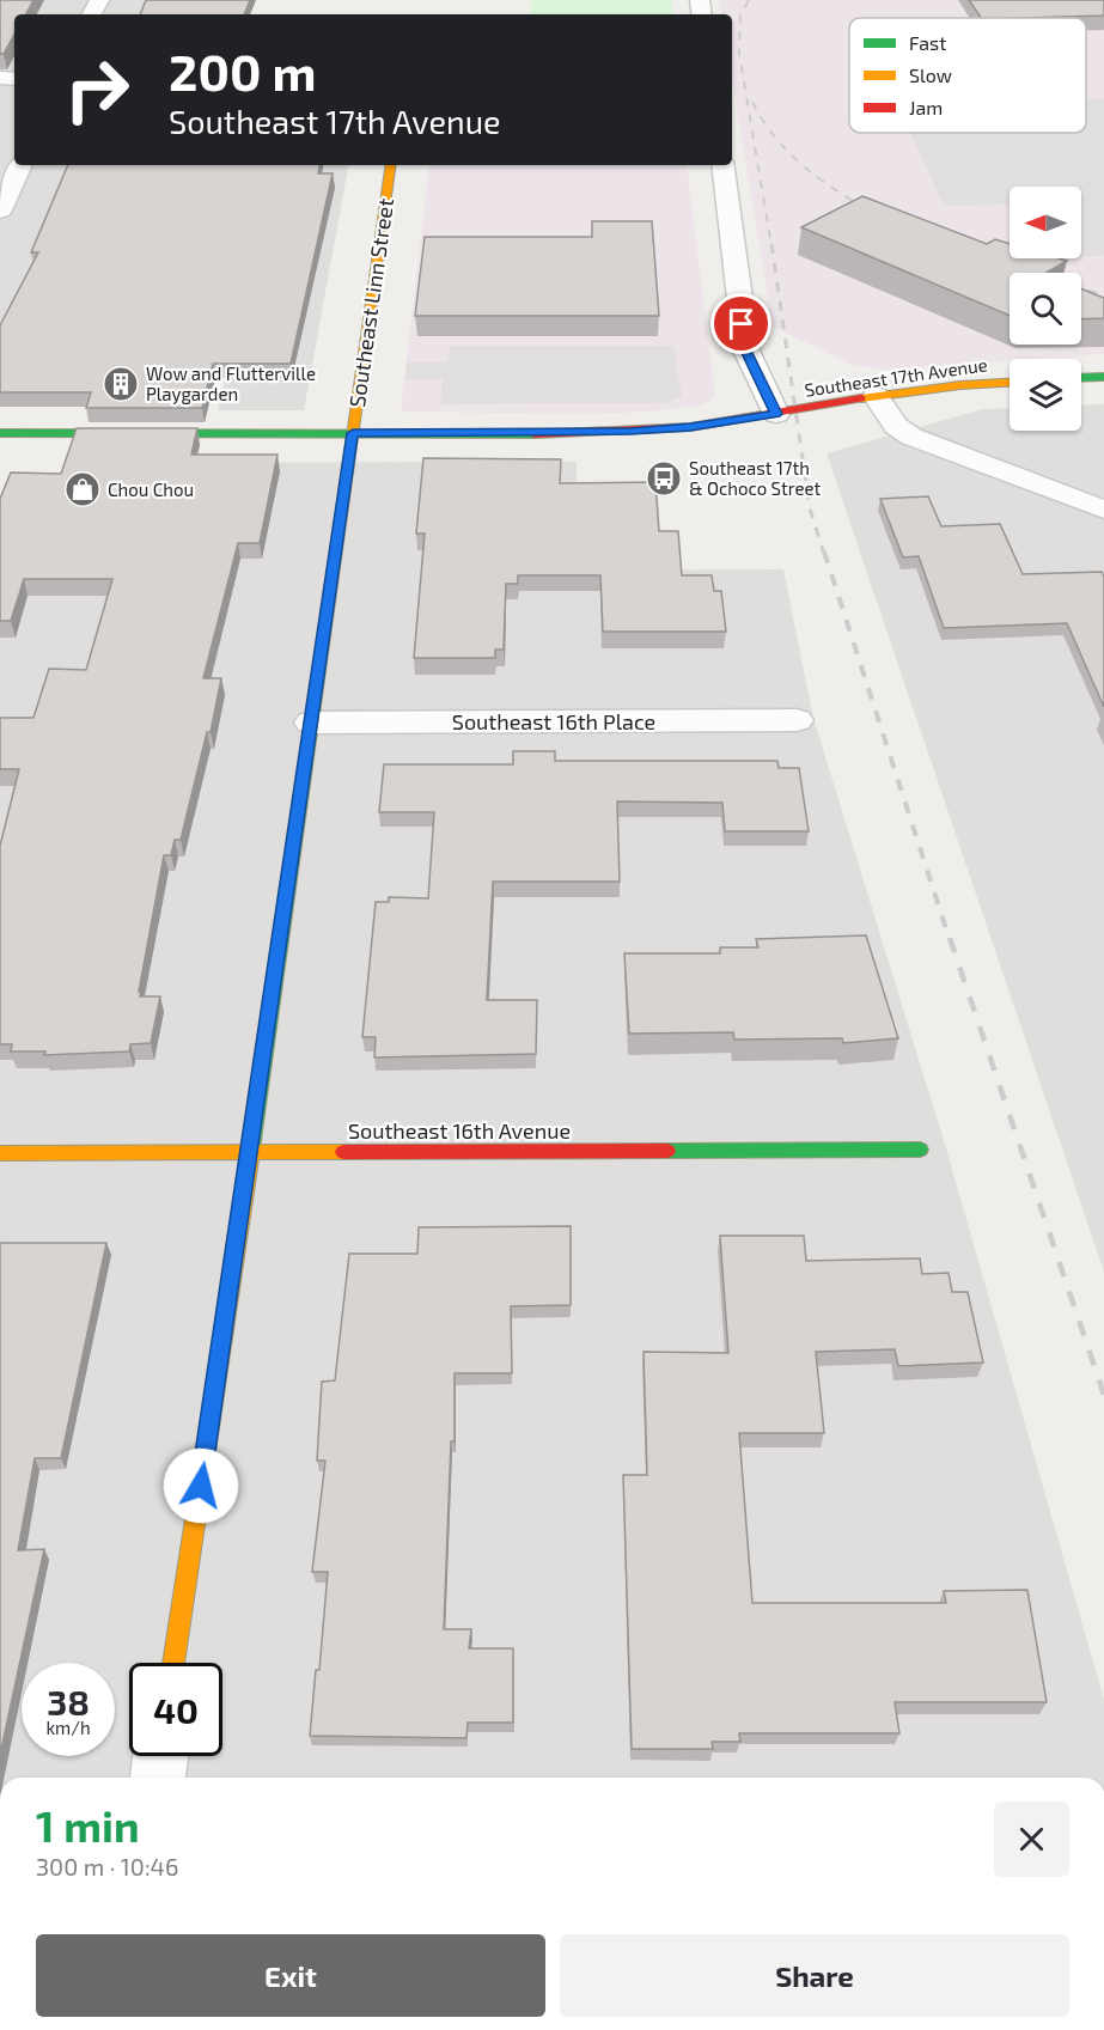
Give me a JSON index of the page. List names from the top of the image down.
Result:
{
  "streets": {
    "street": [
      "Southeast Linn Street",
      "Southeast 17th Avenue",
      "Southeast 16th Place",
      "Southeast 16th Avenue"
    ]
  },
  "crossings": [
    ["Southeast Linn Street", "Southeast 17th Avenue"],
    ["Southeast Linn Street", "Southeast 16th Place"],
    ["Southeast Linn Street", "Southeast 16th Avenue"]
  ],
  "places": {
    "building": ["Wow and Flutterville Playgarden"],
    "bus stop": ["Southeast 17th & Ochoco Street"],
    "shop": ["Chou Chou"]
  },
  "legend": ["Fast", "Slow", "Jam"],
  "north": "left",
  "page": {
    "turn": ["200 m", "Southeast 17th Avenue"],
    "speed": "38 km/h",
    "limit": "40",
    "heading": ["1 min", "300 m · 10:46"],
    "buttons": ["Exit", "Share"]
  }
}
